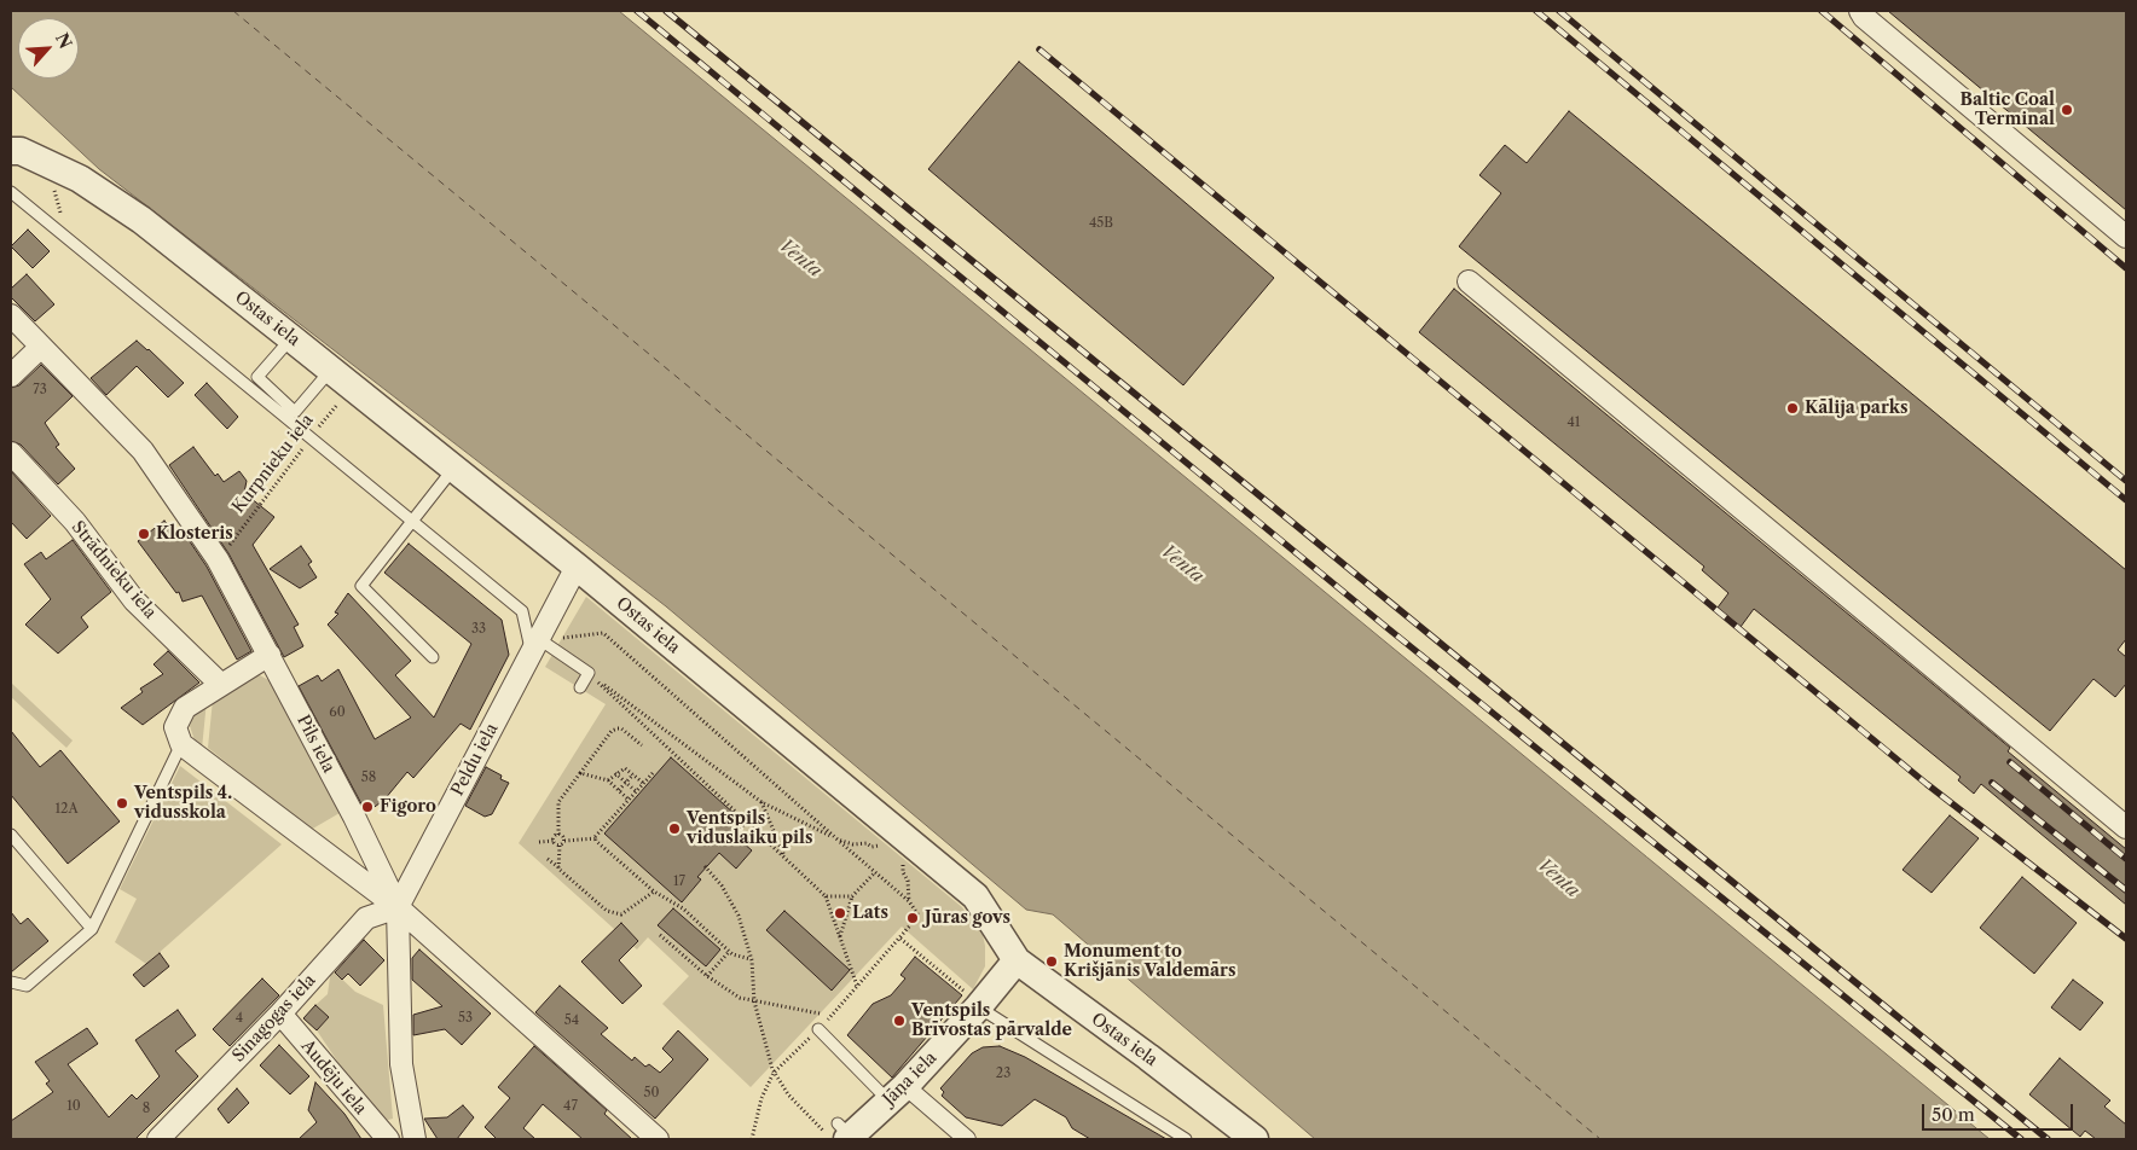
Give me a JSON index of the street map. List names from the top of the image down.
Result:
{
  "streets": {
    "street": [
      "Ostas iela",
      "Strādnieku iela",
      "Pils iela",
      "Peldu iela",
      "Sinagogas iela",
      "Audēju iela",
      "Jāņa iela"
    ],
    "path": ["Kurpnieku iela"]
  },
  "crossings": [
    ["Ostas iela", "Kurpnieku iela"],
    ["Ostas iela", "Peldu iela"],
    ["Ostas iela", "Jāņa iela"],
    ["Kurpnieku iela", "Pils iela"],
    ["Pils iela", "Peldu iela"],
    ["Pils iela", "Sinagogas iela"],
    ["Peldu iela", "Sinagogas iela"],
    ["Sinagogas iela", "Audēju iela"]
  ],
  "water": ["Venta"],
  "places": [
    "Baltic Coal Terminal",
    "Kālija parks",
    "Klosteris",
    "Ventspils 4. vidusskola",
    "Figoro",
    "Ventspils viduslaiku pils",
    "Lats",
    "Jūras govs",
    "Monument to Krišjānis Valdemārs",
    "Ventspils Brīvostas pārvalde"
  ],
  "house_numbers": [
    "45B",
    "73",
    "41",
    "33",
    "60",
    "58",
    "12A",
    "17",
    "4",
    "53",
    "54",
    "23",
    "50",
    "10",
    "47",
    "8"
  ],
  "scale_bar": "50 m",
  "north": "top right"
}
